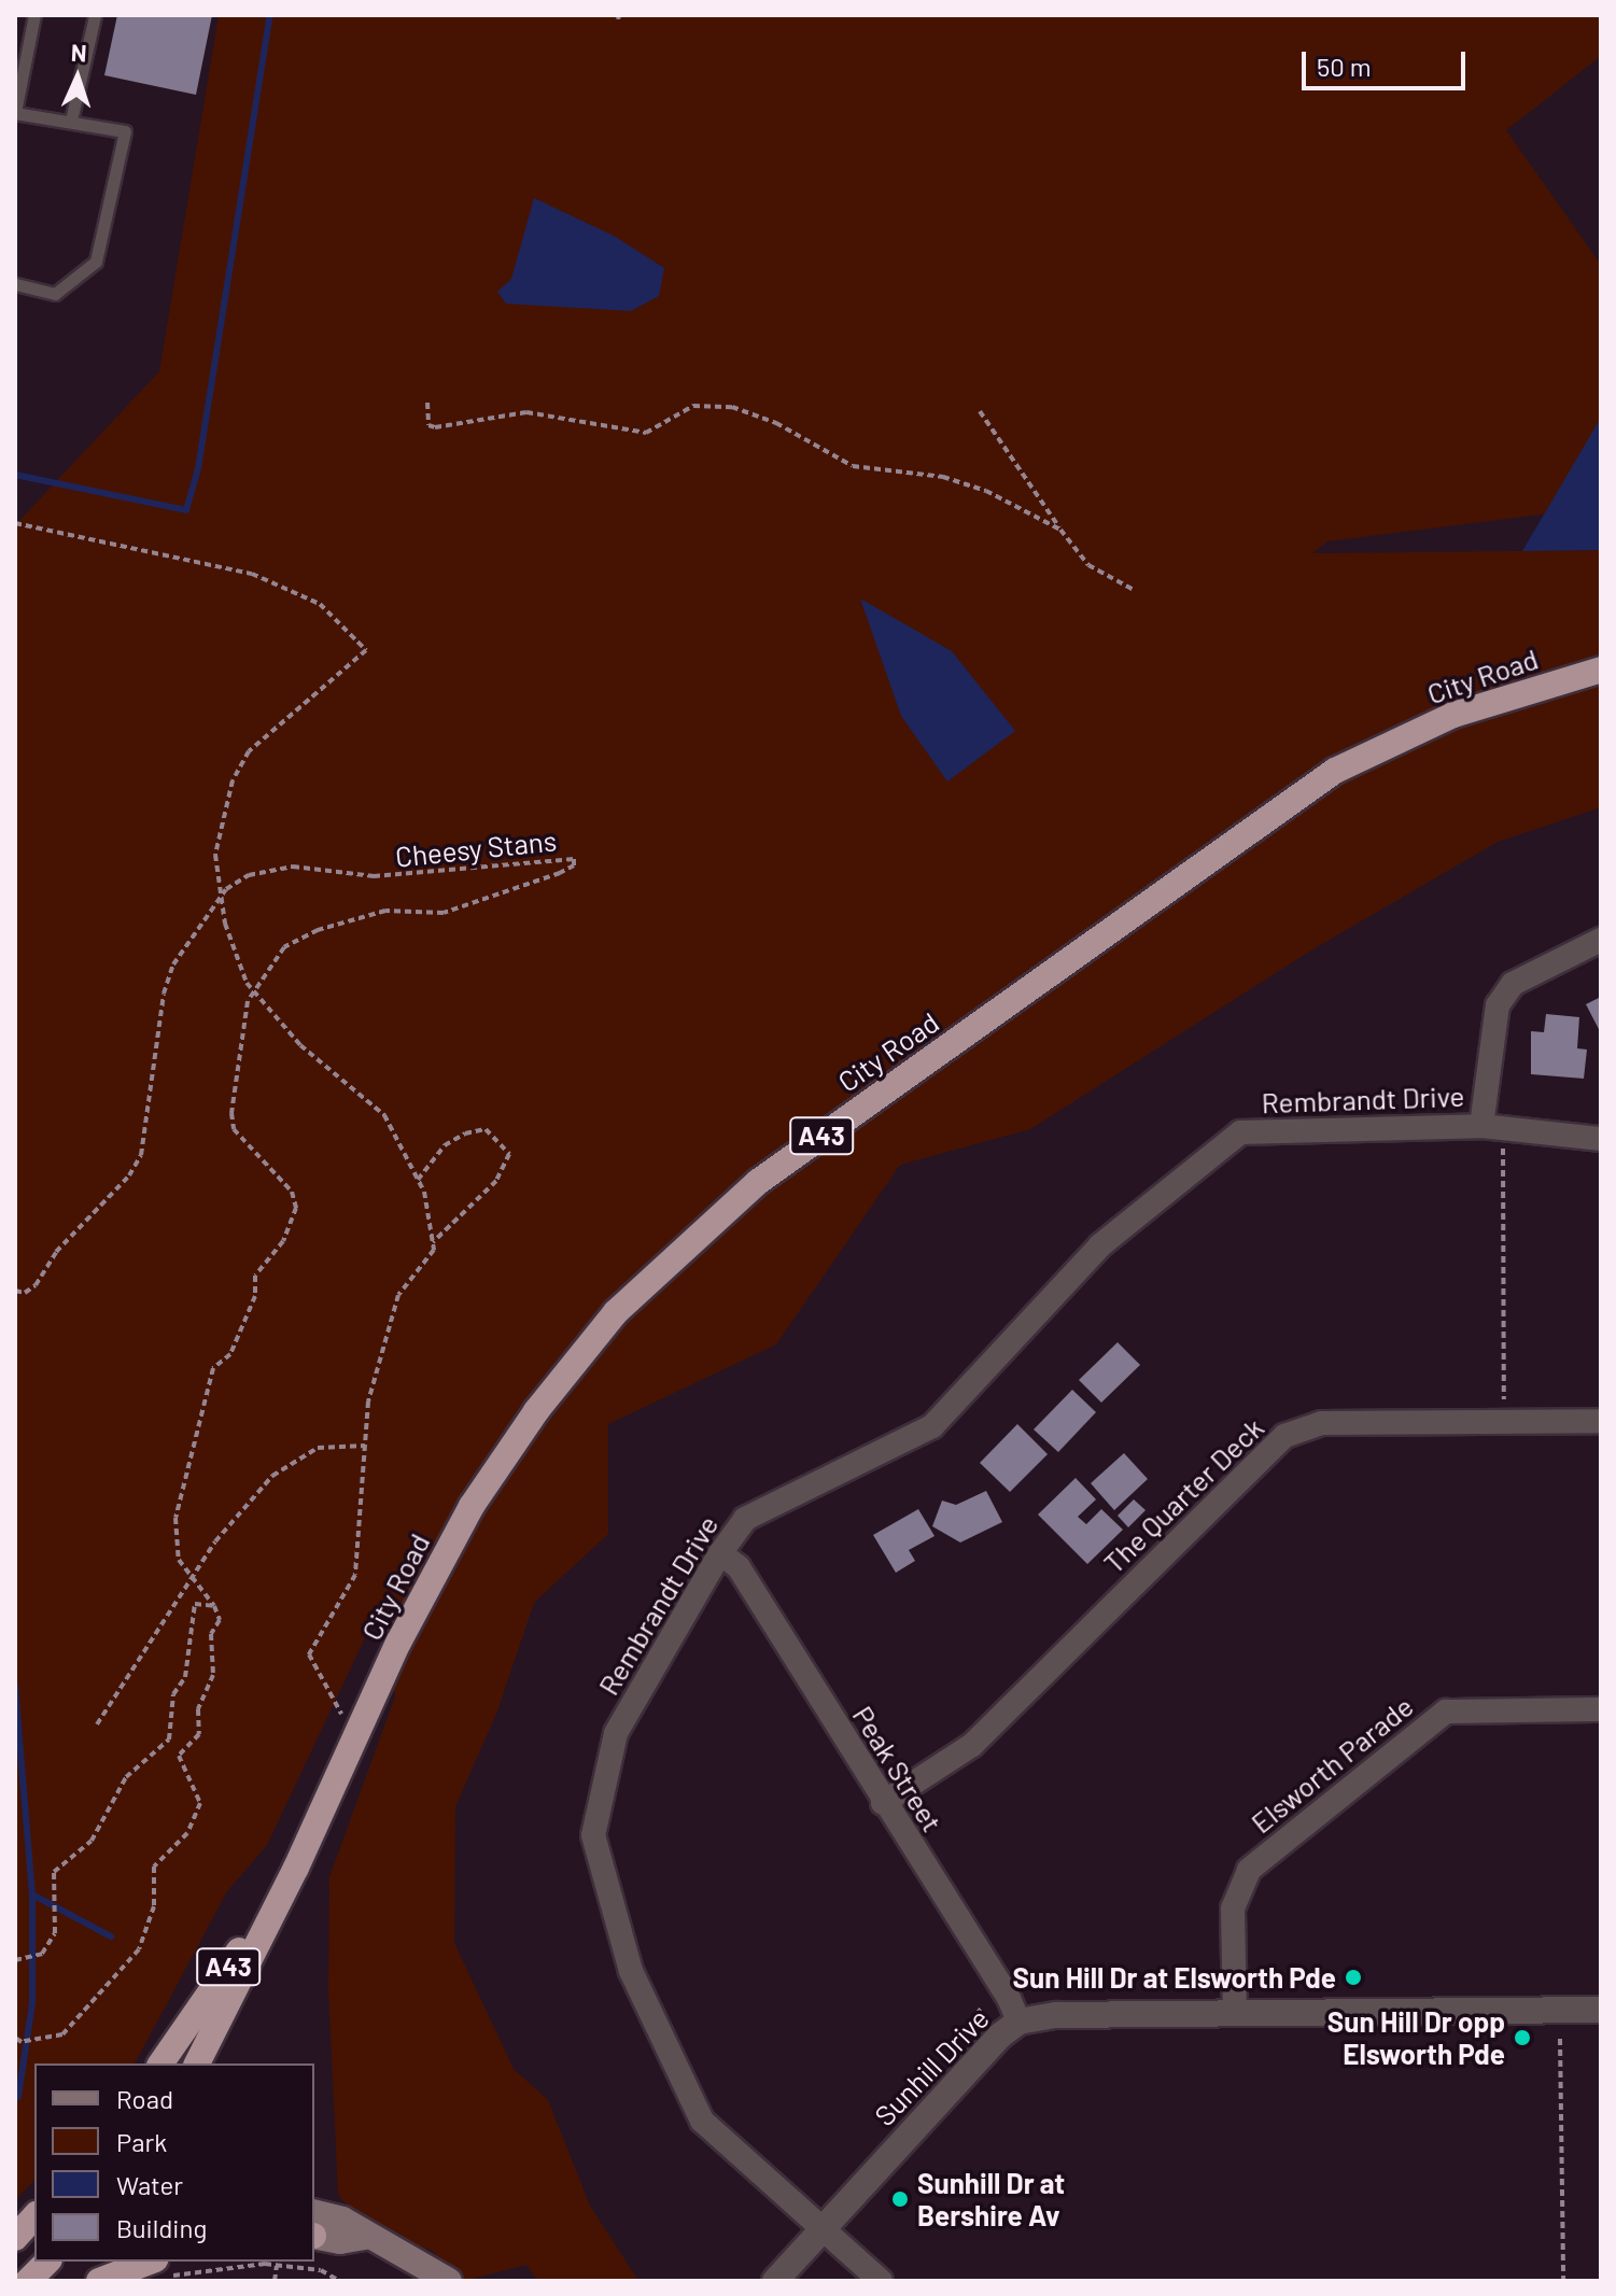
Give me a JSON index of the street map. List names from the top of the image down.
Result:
{
  "streets": {
    "highway": ["City Road", "A43"],
    "street": [
      "Rembrandt Drive",
      "The Quarter Deck",
      "Elsworth Parade",
      "Peak Street",
      "Sunhill Drive"
    ],
    "path": ["Cheesy Stans"]
  },
  "crossings": [
    ["Rembrandt Drive", "Peak Street"],
    ["Rembrandt Drive", "Sunhill Drive"],
    ["The Quarter Deck", "Peak Street"],
    ["Elsworth Parade", "Sunhill Drive"],
    ["Peak Street", "Sunhill Drive"]
  ],
  "places": ["Sun Hill Dr at Elsworth Pde", "Sun Hill Dr opp Elsworth Pde", "Sunhill Dr at Bershire Av"],
  "legend": [
    "Road",
    "Park",
    "Water",
    "Building"
  ],
  "scale_bar": "50 m",
  "north": "top"
}
